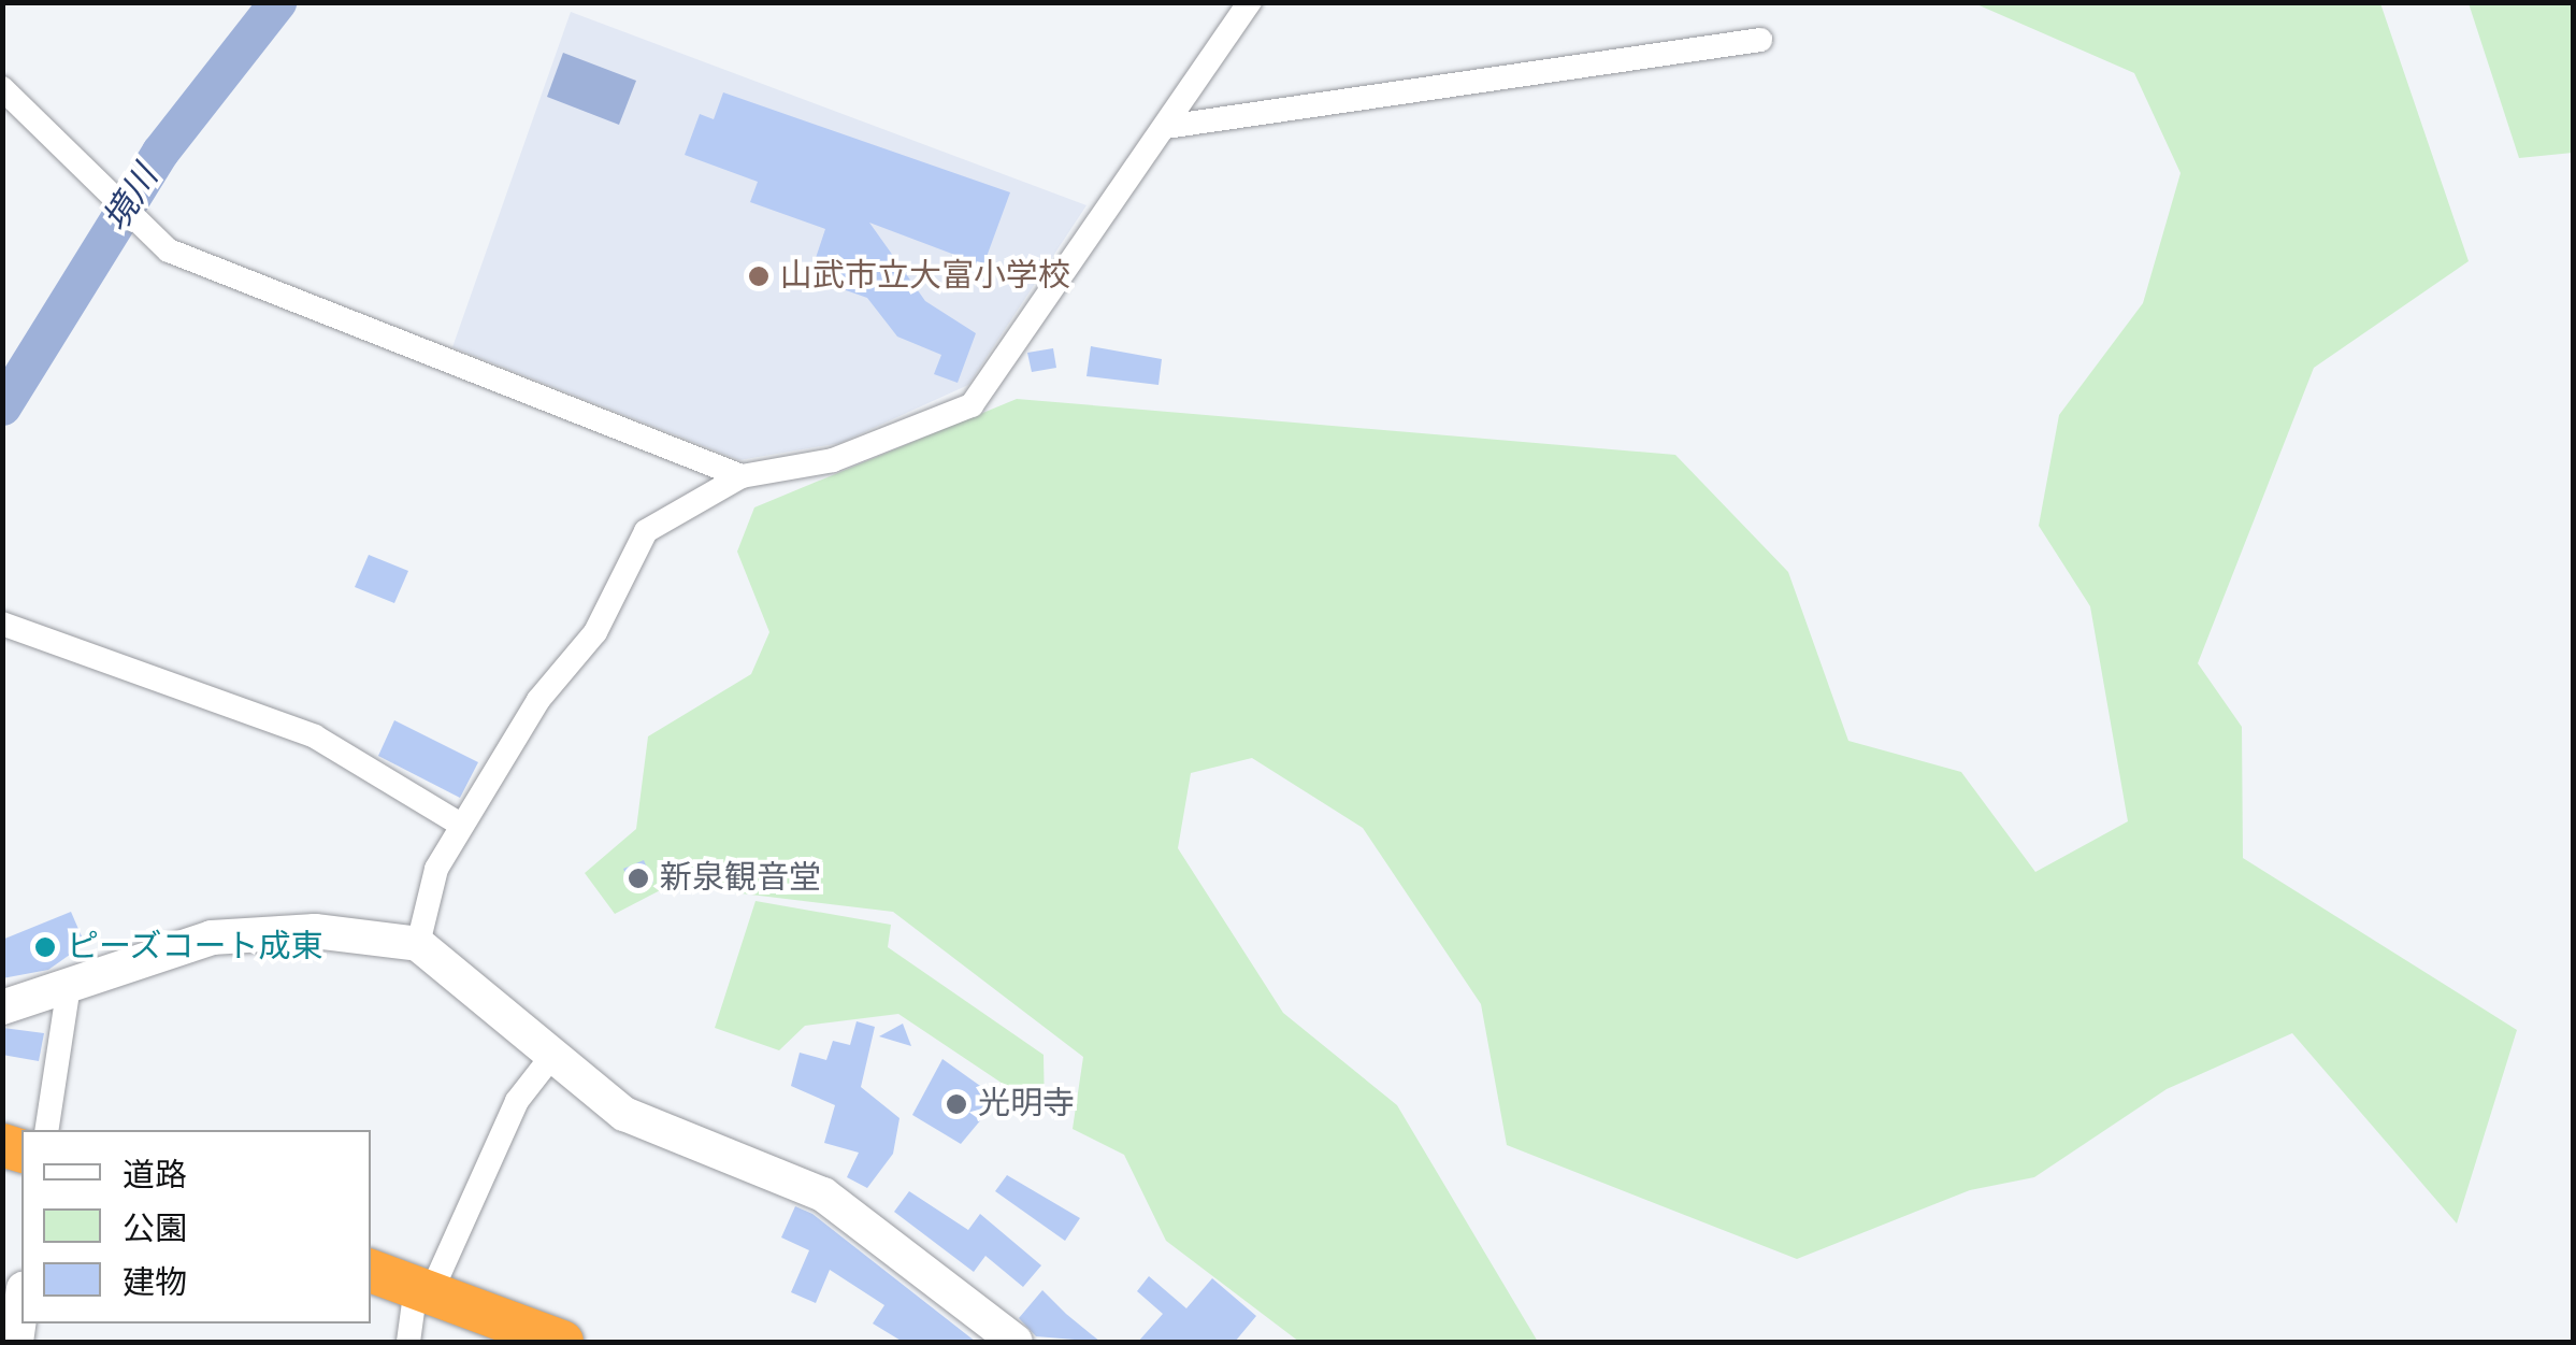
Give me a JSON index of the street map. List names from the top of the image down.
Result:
{
  "water": ["境川"],
  "places": [
    "山武市立大富小学校",
    "新泉観音堂",
    "ピーズコート成東",
    "光明寺"
  ],
  "legend": ["道路", "公園", "建物"]
}
